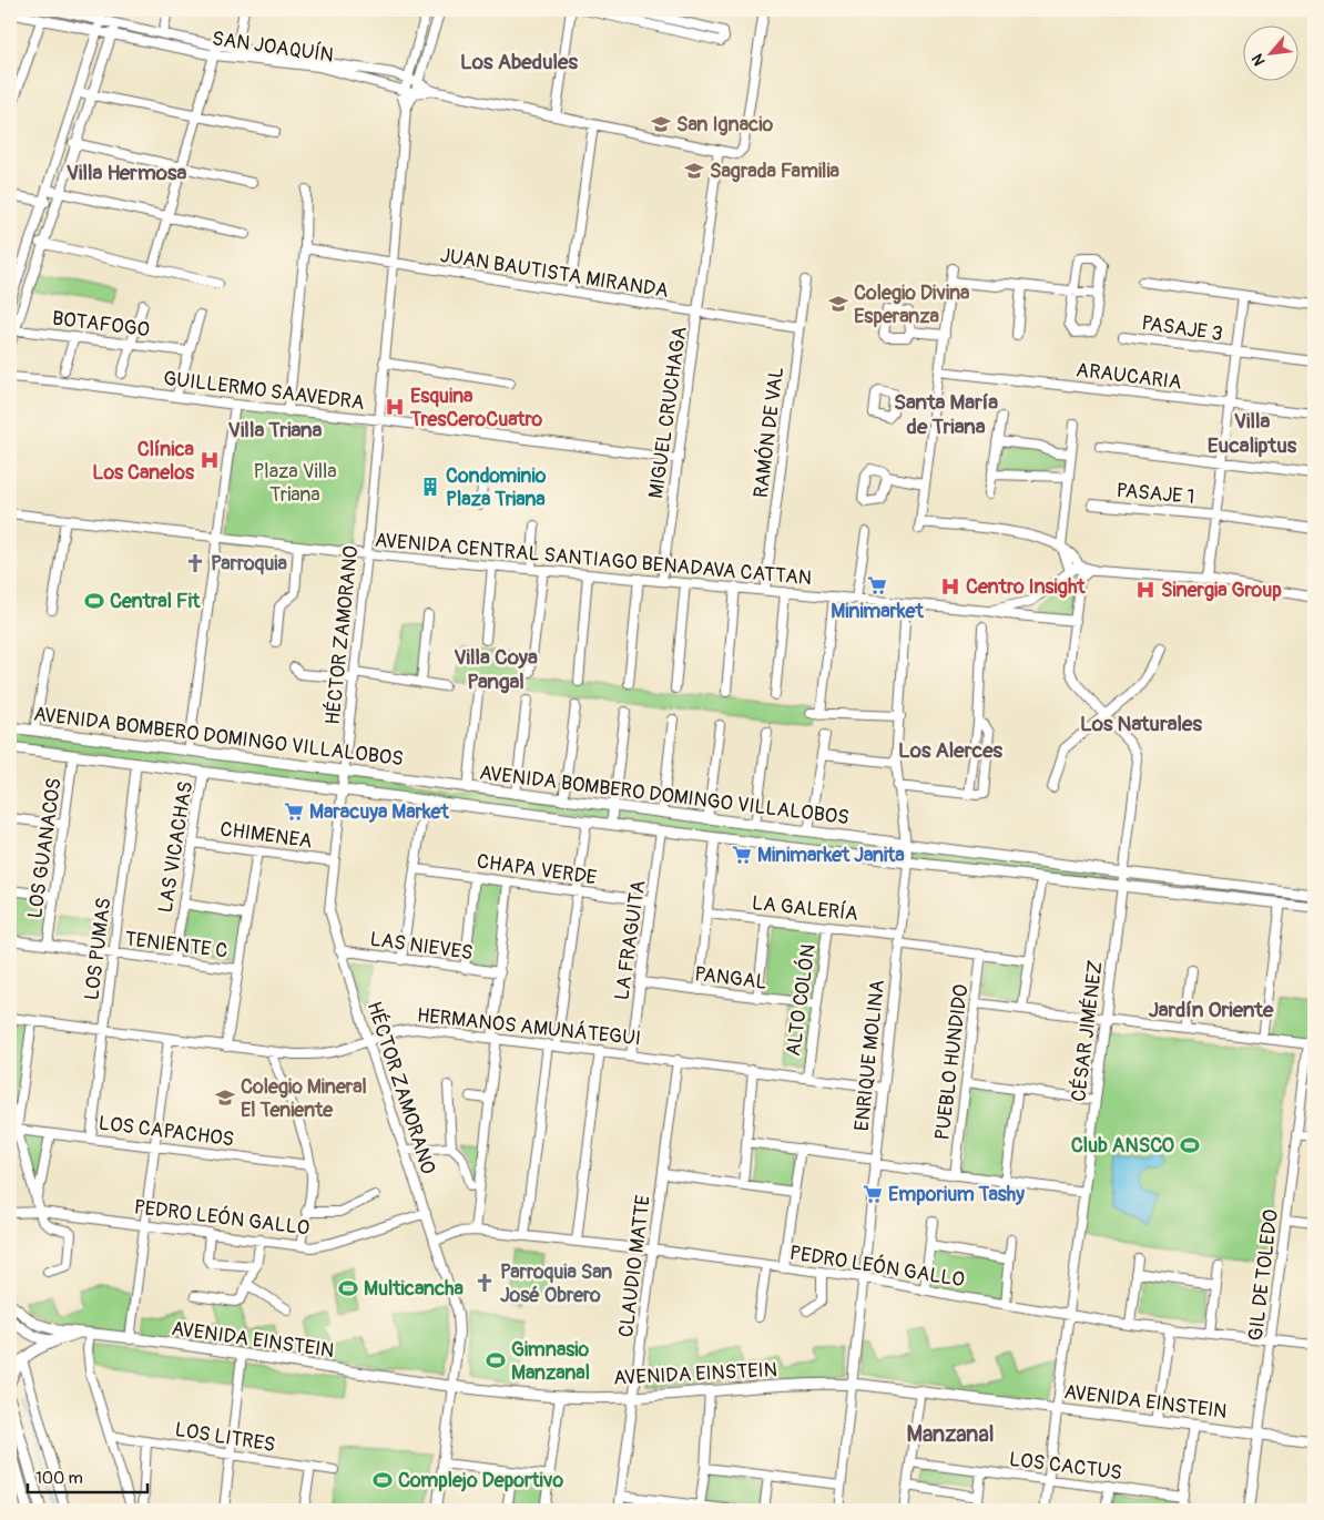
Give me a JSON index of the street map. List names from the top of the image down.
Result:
{
  "streets": {
    "main road": ["AVENIDA BOMBERO DOMINGO VILLALOBOS", "AVENIDA EINSTEIN"],
    "street": [
      "SAN JOAQUÍN",
      "JUAN BAUTISTA MIRANDA",
      "BOTAFOGO",
      "PASAJE 3",
      "ARAUCARIA",
      "GUILLERMO SAAVEDRA",
      "MIGUEL CRUCHAGA",
      "RAMÓN DE VAL",
      "PASAJE 1",
      "AVENIDA CENTRAL SANTIAGO BENADAVA CATTAN",
      "HÉCTOR ZAMORANO",
      "CHIMENEA",
      "LAS VICACHAS",
      "LOS GUANACOS",
      "CHAPA VERDE",
      "LA GALERÍA",
      "LA FRAGUITA",
      "TENIENTE C",
      "LAS NIEVES",
      "LOS PUMAS",
      "PANGAL",
      "ALTO COLÓN",
      "HERMANOS AMUNÁTEGUI",
      "CÉSAR JIMÉNEZ",
      "ENRIQUE MOLINA",
      "PUEBLO HUNDIDO",
      "LOS CAPACHOS",
      "PEDRO LEÓN GALLO",
      "CLAUDIO MATTE",
      "GIL DE TOLEDO",
      "LOS LITRES",
      "LOS CACTUS"
    ]
  },
  "crossings": [
    ["SAN JOAQUÍN", "MIGUEL CRUCHAGA"],
    ["SAN JOAQUÍN", "HÉCTOR ZAMORANO"],
    ["JUAN BAUTISTA MIRANDA", "MIGUEL CRUCHAGA"],
    ["JUAN BAUTISTA MIRANDA", "RAMÓN DE VAL"],
    ["JUAN BAUTISTA MIRANDA", "HÉCTOR ZAMORANO"],
    ["GUILLERMO SAAVEDRA", "MIGUEL CRUCHAGA"],
    ["GUILLERMO SAAVEDRA", "HÉCTOR ZAMORANO"],
    ["MIGUEL CRUCHAGA", "AVENIDA CENTRAL SANTIAGO BENADAVA CATTAN"],
    ["RAMÓN DE VAL", "AVENIDA CENTRAL SANTIAGO BENADAVA CATTAN"],
    ["AVENIDA CENTRAL SANTIAGO BENADAVA CATTAN", "HÉCTOR ZAMORANO"],
    ["AVENIDA CENTRAL SANTIAGO BENADAVA CATTAN", "CÉSAR JIMÉNEZ"],
    ["AVENIDA CENTRAL SANTIAGO BENADAVA CATTAN", "ENRIQUE MOLINA"],
    ["HÉCTOR ZAMORANO", "AVENIDA BOMBERO DOMINGO VILLALOBOS"],
    ["HÉCTOR ZAMORANO", "CHIMENEA"],
    ["HÉCTOR ZAMORANO", "LAS NIEVES"],
    ["HÉCTOR ZAMORANO", "HERMANOS AMUNÁTEGUI"],
    ["HÉCTOR ZAMORANO", "PEDRO LEÓN GALLO"],
    ["HÉCTOR ZAMORANO", "AVENIDA EINSTEIN"],
    ["AVENIDA BOMBERO DOMINGO VILLALOBOS", "LAS VICACHAS"],
    ["AVENIDA BOMBERO DOMINGO VILLALOBOS", "LOS GUANACOS"],
    ["AVENIDA BOMBERO DOMINGO VILLALOBOS", "LA FRAGUITA"],
    ["AVENIDA BOMBERO DOMINGO VILLALOBOS", "LOS PUMAS"],
    ["AVENIDA BOMBERO DOMINGO VILLALOBOS", "CÉSAR JIMÉNEZ"],
    ["AVENIDA BOMBERO DOMINGO VILLALOBOS", "ENRIQUE MOLINA"],
    ["CHIMENEA", "LAS VICACHAS"],
    ["LAS VICACHAS", "TENIENTE C"],
    ["LOS GUANACOS", "TENIENTE C"],
    ["CHAPA VERDE", "LA FRAGUITA"],
    ["LA GALERÍA", "ALTO COLÓN"],
    ["LA GALERÍA", "ENRIQUE MOLINA"],
    ["LA GALERÍA", "PUEBLO HUNDIDO"],
    ["LA FRAGUITA", "PANGAL"],
    ["LA FRAGUITA", "HERMANOS AMUNÁTEGUI"],
    ["TENIENTE C", "LOS PUMAS"],
    ["LOS PUMAS", "HERMANOS AMUNÁTEGUI"],
    ["LOS PUMAS", "LOS CAPACHOS"],
    ["PANGAL", "ALTO COLÓN"],
    ["ALTO COLÓN", "HERMANOS AMUNÁTEGUI"],
    ["HERMANOS AMUNÁTEGUI", "ENRIQUE MOLINA"],
    ["HERMANOS AMUNÁTEGUI", "CLAUDIO MATTE"],
    ["CÉSAR JIMÉNEZ", "PEDRO LEÓN GALLO"],
    ["CÉSAR JIMÉNEZ", "AVENIDA EINSTEIN"],
    ["CÉSAR JIMÉNEZ", "LOS CACTUS"],
    ["ENRIQUE MOLINA", "PEDRO LEÓN GALLO"],
    ["ENRIQUE MOLINA", "AVENIDA EINSTEIN"],
    ["PEDRO LEÓN GALLO", "CLAUDIO MATTE"],
    ["PEDRO LEÓN GALLO", "GIL DE TOLEDO"],
    ["CLAUDIO MATTE", "AVENIDA EINSTEIN"],
    ["GIL DE TOLEDO", "AVENIDA EINSTEIN"]
  ],
  "districts": [
    "Los Abedules",
    "Villa Hermosa",
    "Santa María de Triana",
    "Villa Eucaliptus",
    "Villa Triana",
    "Villa Coya Pangal",
    "Los Naturales",
    "Los Alerces",
    "Jardín Oriente",
    "Manzanal"
  ],
  "parks": ["Plaza Villa Triana"],
  "places": {
    "school or university": [
      "San Ignacio",
      "Sagrada Familia",
      "Colegio Divina Esperanza",
      "Colegio Mineral El Teniente"
    ],
    "hospital": [
      "Esquina TresCeroCuatro",
      "Clínica Los Canelos",
      "Centro Insight",
      "Sinergia Group"
    ],
    "building": ["Condominio Plaza Triana"],
    "church": ["Parroquia", "Parroquia San José Obrero"],
    "supermarket": [
      "Minimarket",
      "Maracuya Market",
      "Minimarket Janita",
      "Emporium Tashy"
    ],
    "sports": [
      "Central Fit",
      "Club ANSCO",
      "Multicancha",
      "Gimnasio Manzanal",
      "Complejo Deportivo"
    ]
  },
  "scale_bar": "100 m",
  "north": "bottom left"
}
